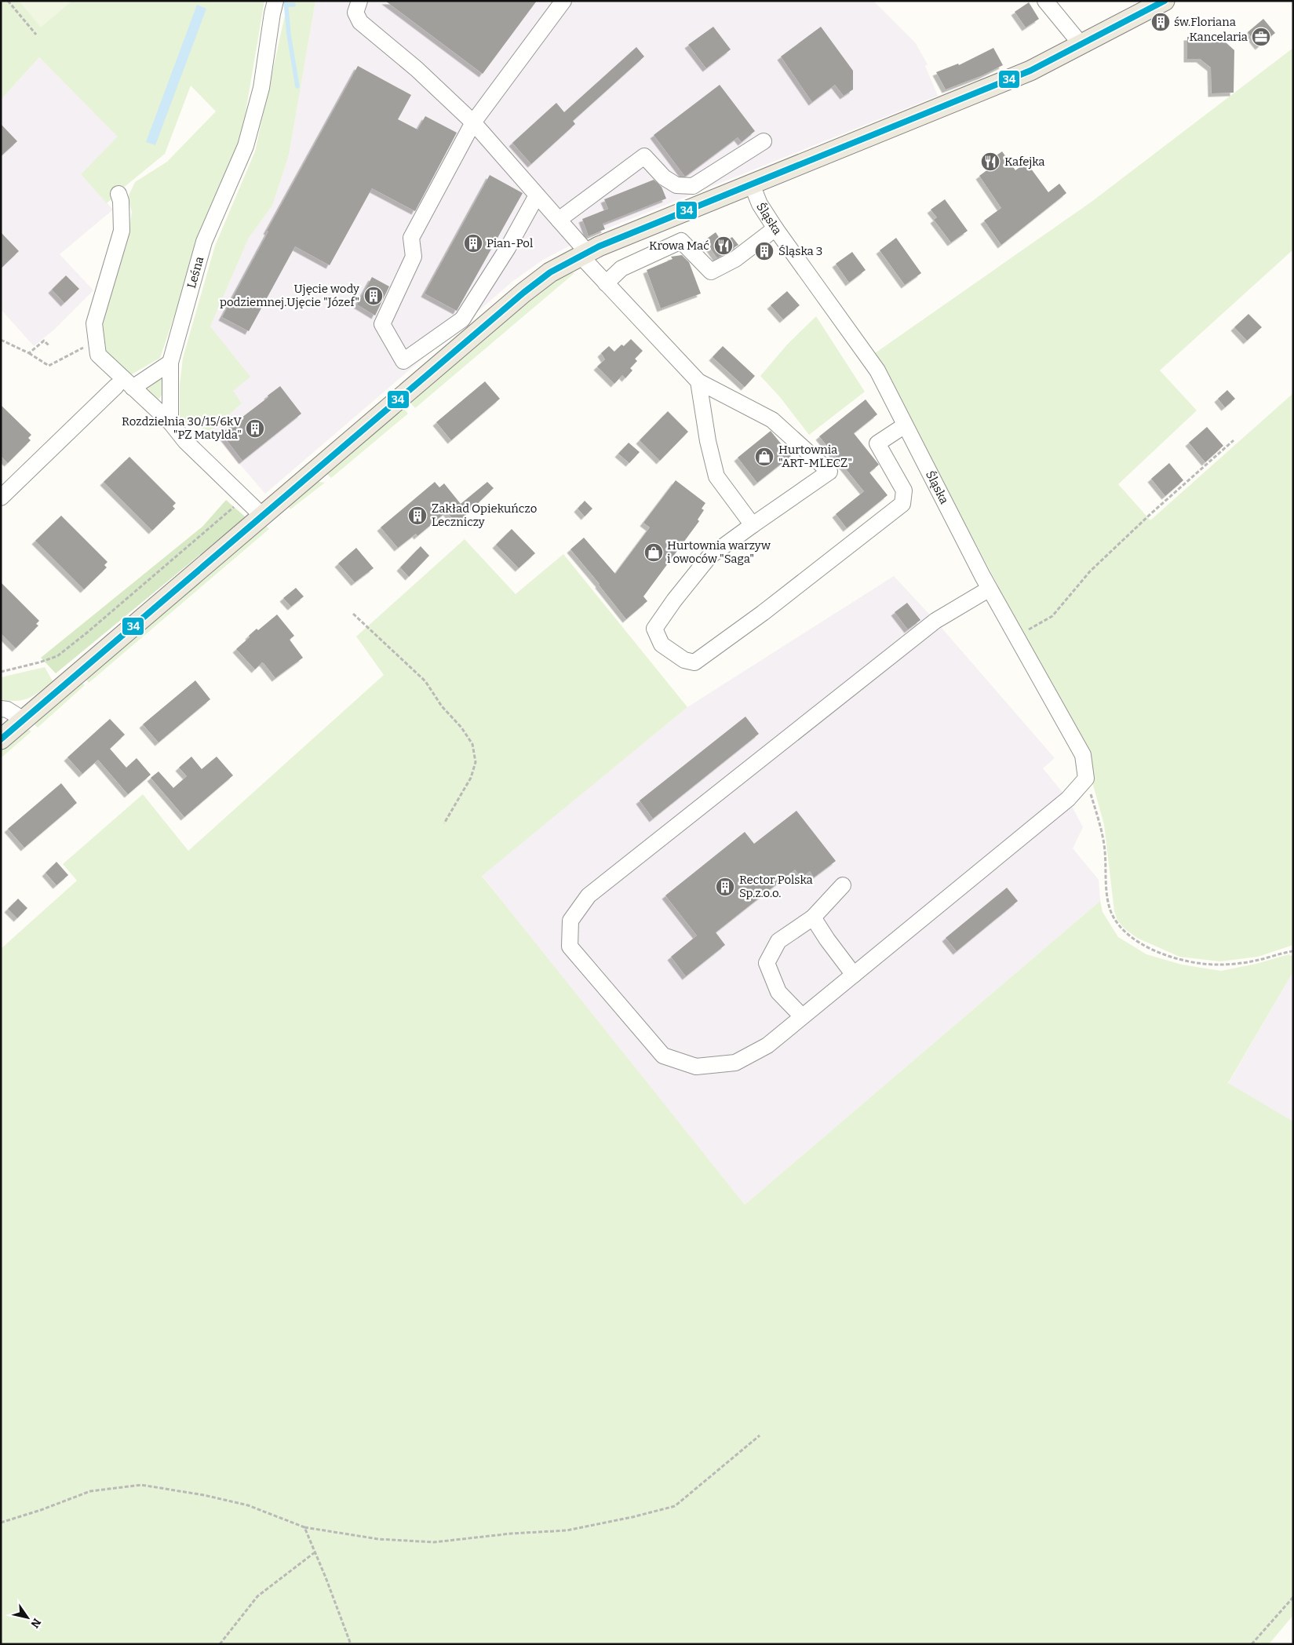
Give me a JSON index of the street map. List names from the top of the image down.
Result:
{
  "streets": {
    "street": ["Śląska", "Leśna"]
  },
  "places": {
    "building": [
      "św.Floriana",
      "Pian-Pol",
      "Śląska 3",
      "Ujęcie wody podziemnej.Ujęcie \"Józef\"",
      "Rozdzielnia 30/15/6kV \"PZ Matylda\"",
      "Zakład Opiekuńczo Leczniczy",
      "Rector Polska Sp.z.o.o."
    ],
    "office": ["Kancelaria"],
    "restaurant": ["Kafejka", "Krowa Mać"],
    "shop": ["Hurtownia \"ART-MLECZ\"", "Hurtownia warzyw i owoców \"Saga\""]
  },
  "lines": ["transit line 34"],
  "north": "bottom right"
}
